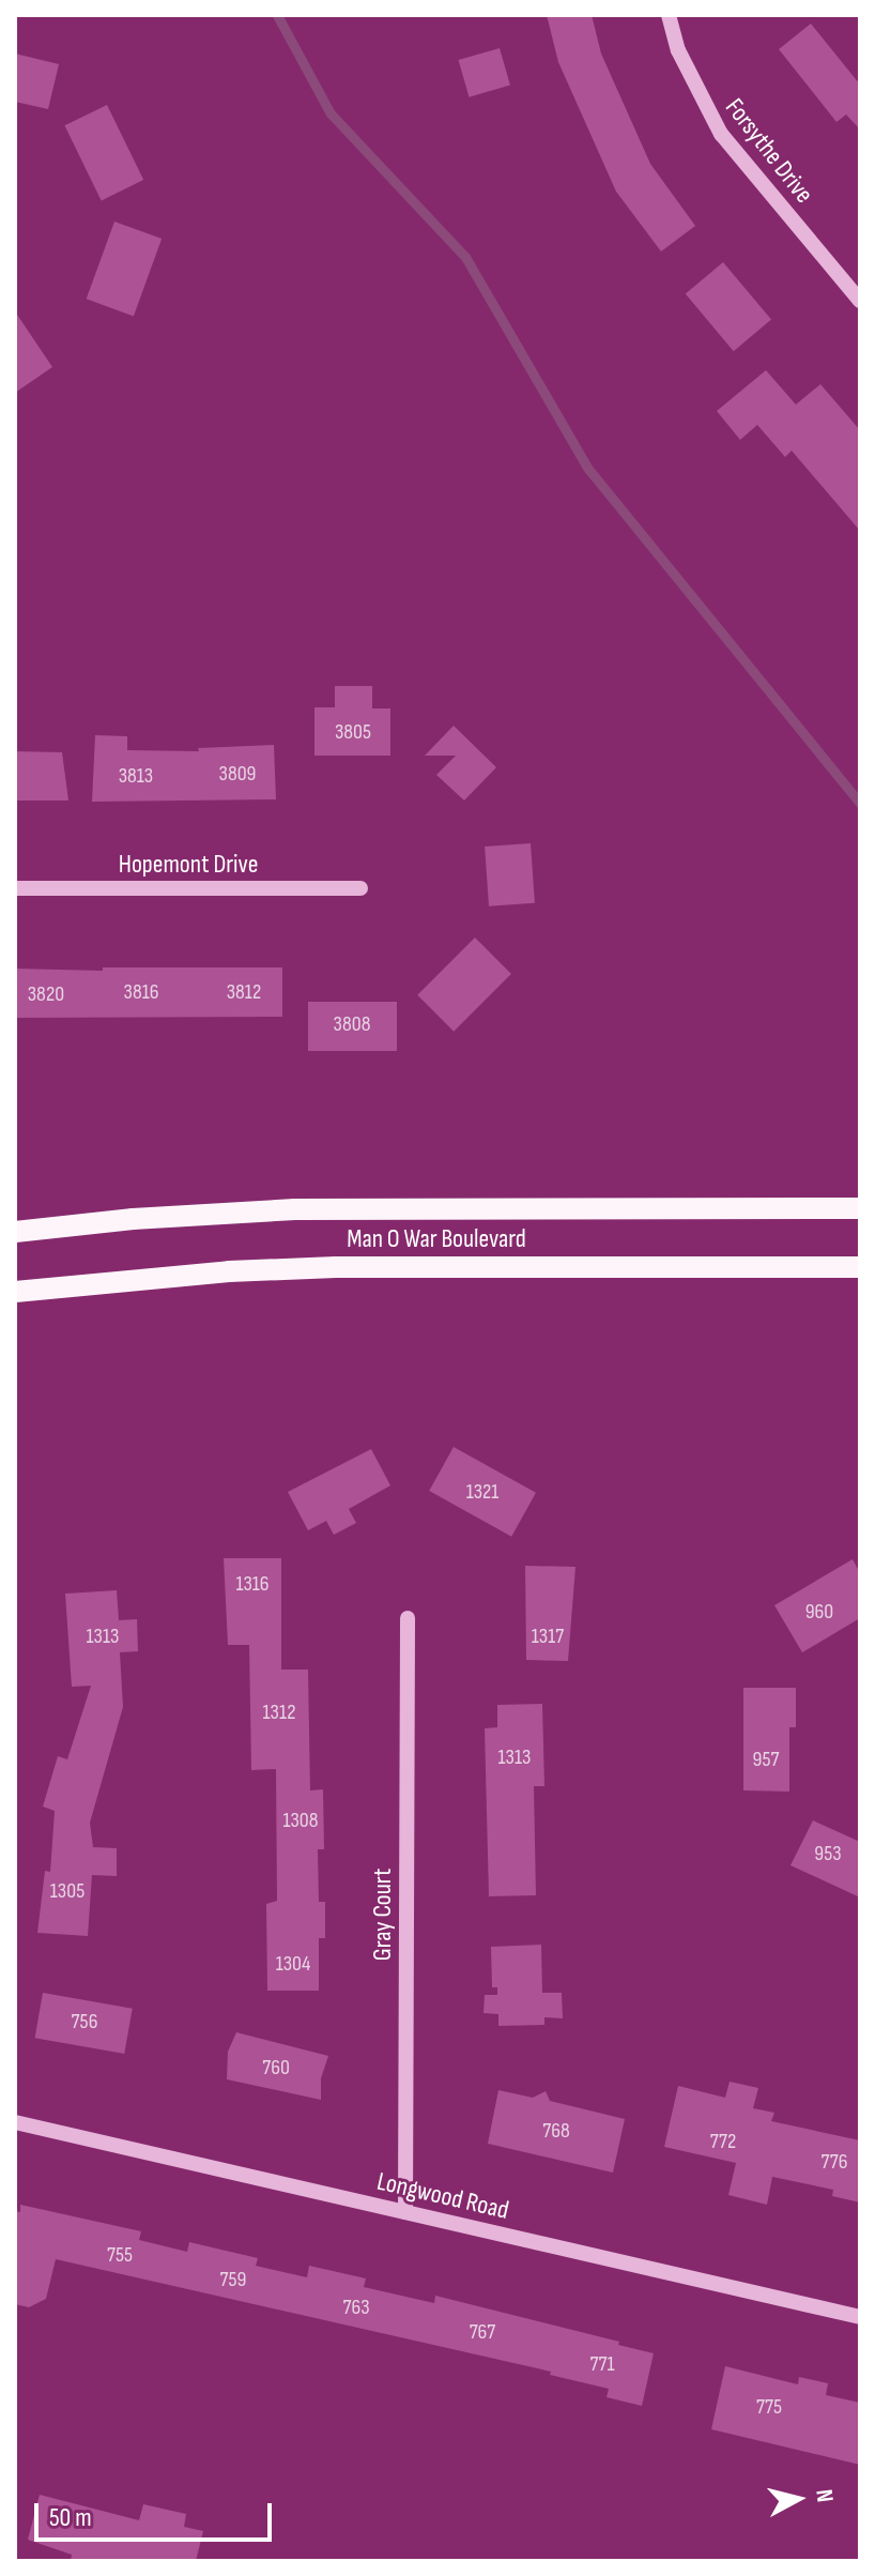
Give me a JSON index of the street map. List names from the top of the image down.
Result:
{
  "streets": {
    "main road": ["Man O War Boulevard"],
    "street": [
      "Forsythe Drive",
      "Hopemont Drive",
      "Gray Court",
      "Longwood Road"
    ]
  },
  "crossings": [
    ["Gray Court", "Longwood Road"]
  ],
  "house_numbers": [
    "3805",
    "3809",
    "3813",
    "3816",
    "3812",
    "3820",
    "3808",
    "1321",
    "1316",
    "960",
    "1313",
    "1317",
    "1312",
    "1313",
    "957",
    "1308",
    "953",
    "1305",
    "1304",
    "756",
    "760",
    "768",
    "772",
    "776",
    "755",
    "759",
    "763",
    "767",
    "771",
    "775"
  ],
  "scale_bar": "50 m",
  "north": "right"
}
